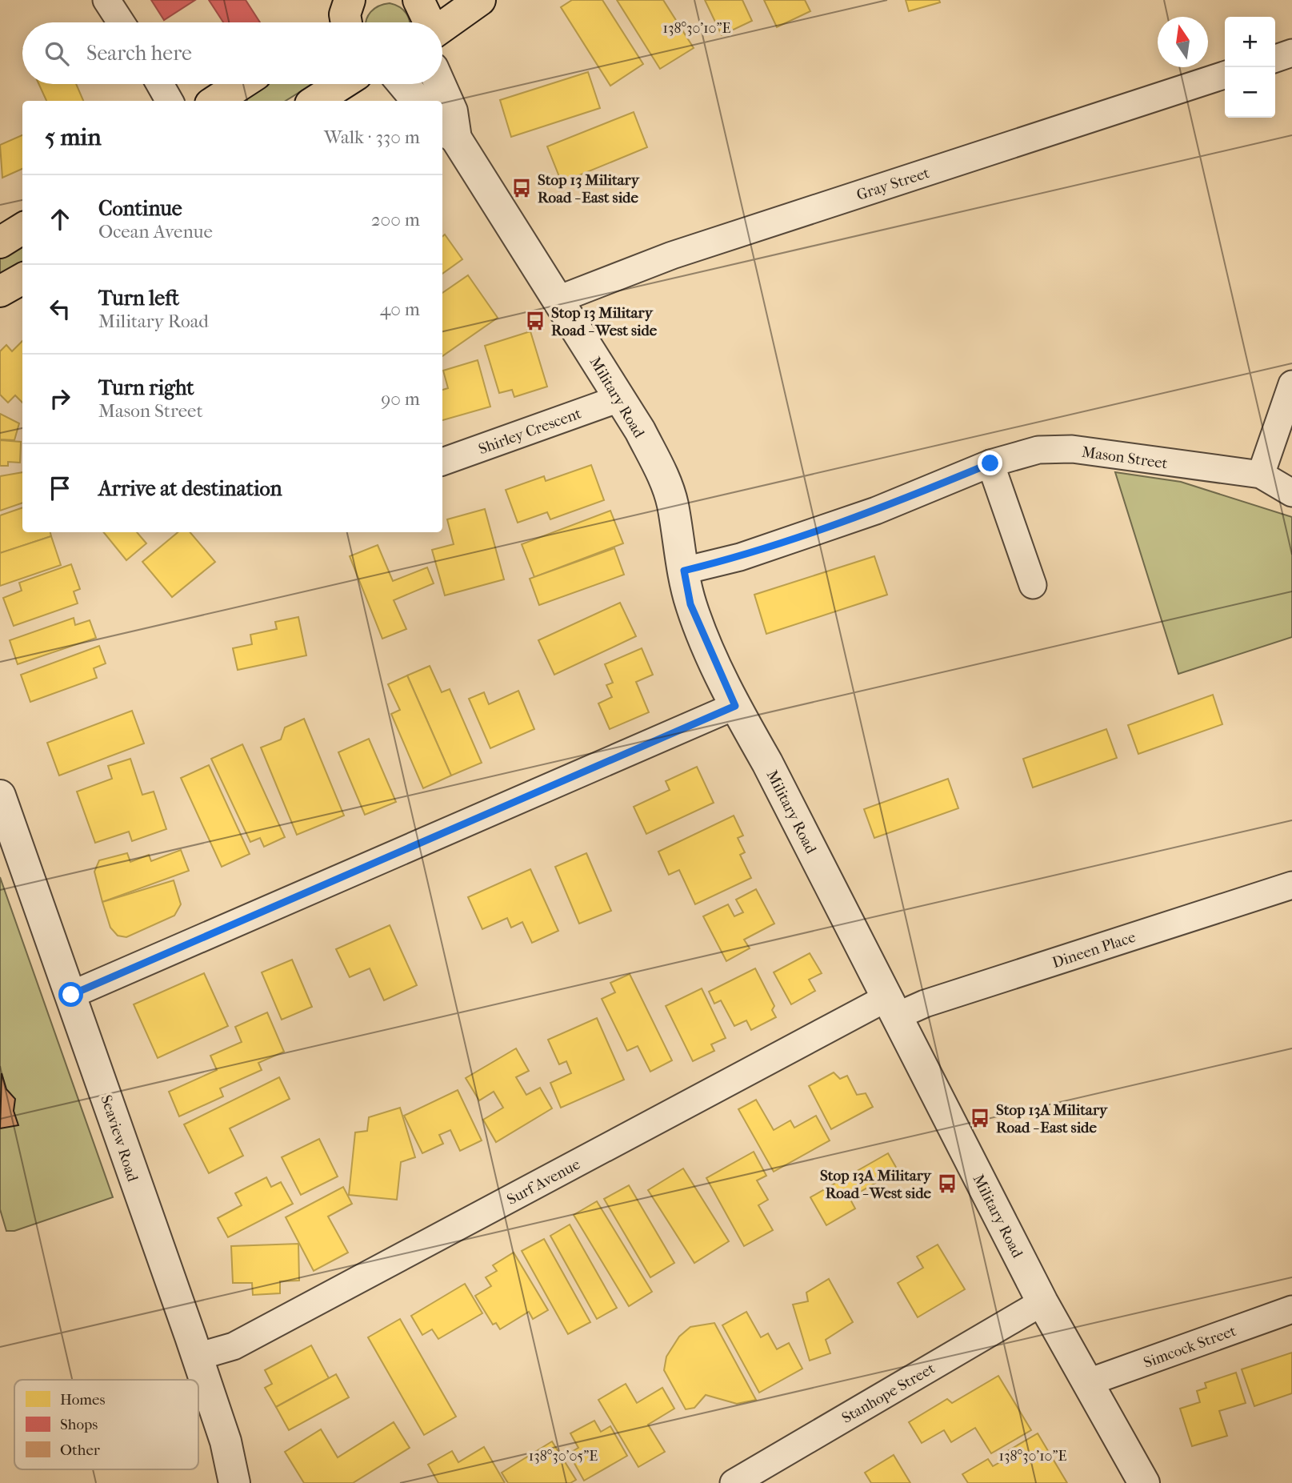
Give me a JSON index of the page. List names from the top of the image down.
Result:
{
  "streets": {
    "street": [
      "Gray Street",
      "Military Road",
      "Shirley Crescent",
      "Mason Street",
      "Dineen Place",
      "Seaview Road",
      "Surf Avenue",
      "Simcock Street",
      "Stanhope Street"
    ]
  },
  "crossings": [
    ["Gray Street", "Military Road"],
    ["Military Road", "Shirley Crescent"],
    ["Military Road", "Mason Street"],
    ["Military Road", "Dineen Place"],
    ["Military Road", "Surf Avenue"],
    ["Military Road", "Simcock Street"],
    ["Military Road", "Stanhope Street"],
    ["Dineen Place", "Surf Avenue"],
    ["Seaview Road", "Surf Avenue"]
  ],
  "places": {
    "bus stop": [
      "Stop 13 Military Road - East side",
      "Stop 13 Military Road - West side",
      "Stop 13A Military Road - East side",
      "Stop 13A Military Road - West side"
    ]
  },
  "legend": ["Homes", "Shops", "Other"],
  "north": "top",
  "page": {
    "map_buttons": ["+", "−"],
    "search": "Search here",
    "heading": ["5 min", "Walk · 330 m"],
    "list": [
      ["Continue", "Ocean Avenue", "200 m"],
      ["Turn left", "Military Road", "40 m"],
      ["Turn right", "Mason Street", "90 m"],
      "Arrive at destination"
    ]
  },
  "coordinates": ["138°30'10\"E", "138°30'05\"E"]
}
